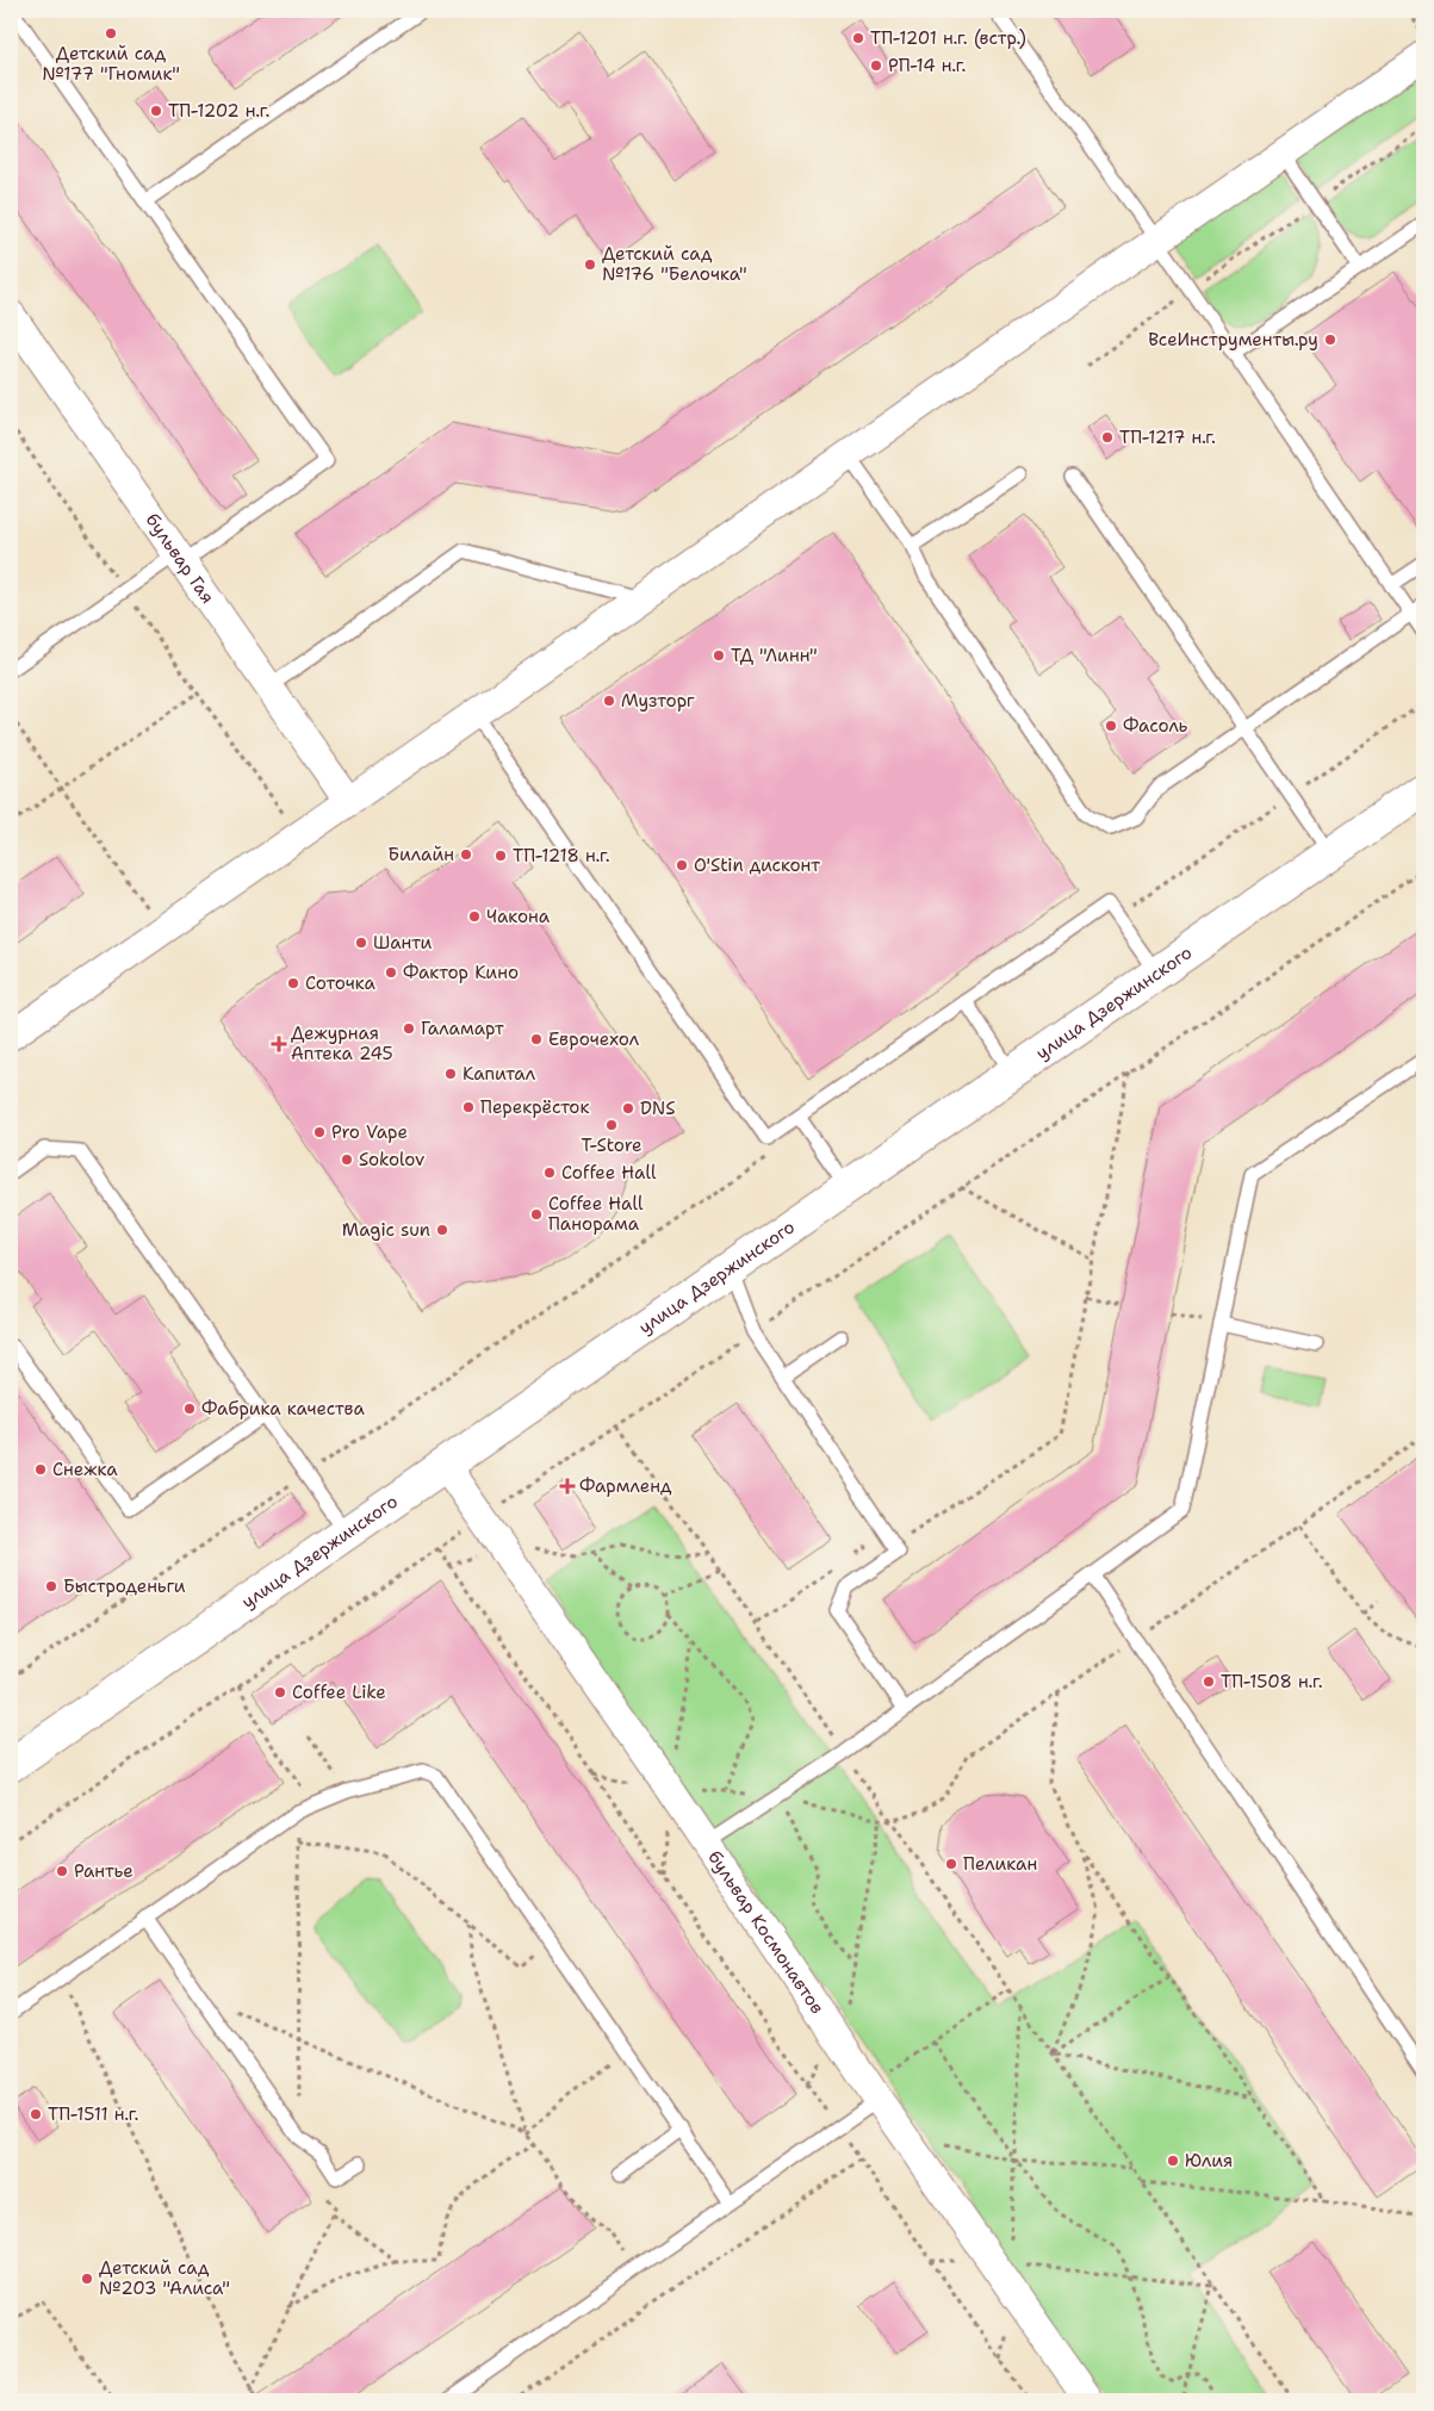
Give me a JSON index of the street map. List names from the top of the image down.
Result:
{
  "streets": {
    "main road": ["улица Дзержинского"],
    "street": ["бульвар Гая", "бульвар Космонавтов"]
  },
  "crossings": [
    ["улица Дзержинского", "бульвар Космонавтов"]
  ],
  "places": {
    "other": [
      "Детский сад №177 \"Гномик\"",
      "ТП-1201 н.г. (встр.)",
      "РП-14 н.г.",
      "ТП-1202 н.г.",
      "Детский сад №176 \"Белочка\"",
      "ВсеИнструменты.ру",
      "ТП-1217 н.г.",
      "ТД \"Линн\"",
      "Музторг",
      "Фасоль",
      "Билайн",
      "ТП-1218 н.г.",
      "O'Stin дисконт",
      "Чакона",
      "Шанти",
      "Фактор Кино",
      "Соточка",
      "Галамарт",
      "Еврочехол",
      "Капитал",
      "Перекрёсток",
      "DNS",
      "T-Store",
      "Pro Vape",
      "Sokolov",
      "Coffee Hall",
      "Coffee Hall Панорама",
      "Magic sun",
      "Фабрика качества",
      "Снежка",
      "Быстроденьги",
      "ТП-1508 н.г.",
      "Coffee Like",
      "Пеликан",
      "Рантье",
      "ТП-1511 н.г.",
      "Юлия",
      "Детский сад №203 \"Алиса\""
    ],
    "health": ["Дежурная Аптека 245", "Фармленд"]
  }
}
